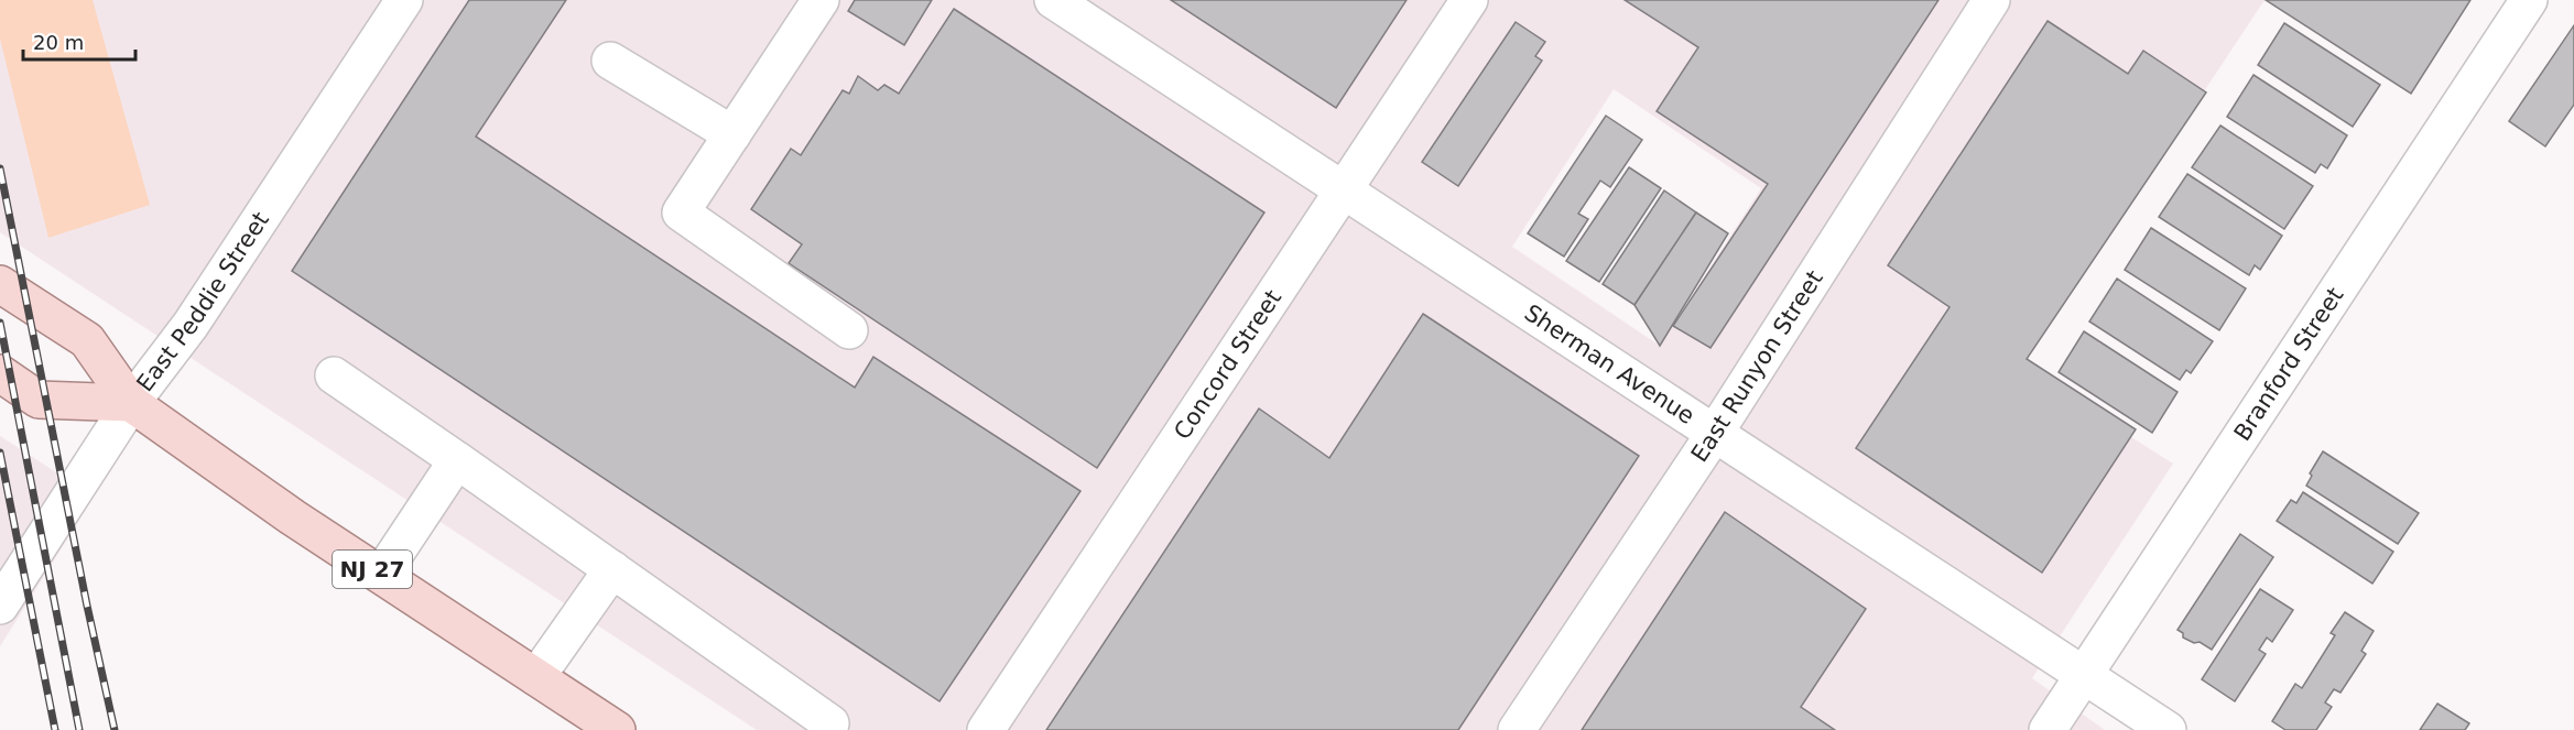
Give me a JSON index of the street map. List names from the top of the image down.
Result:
{
  "streets": {
    "main road": ["NJ 27"],
    "street": [
      "East Peddie Street",
      "Sherman Avenue",
      "Concord Street",
      "Branford Street",
      "East Runyon Street"
    ]
  },
  "crossings": [
    ["East Peddie Street", "NJ 27"],
    ["Sherman Avenue", "Concord Street"],
    ["Sherman Avenue", "Branford Street"],
    ["Sherman Avenue", "East Runyon Street"]
  ],
  "scale_bar": "20 m"
}
